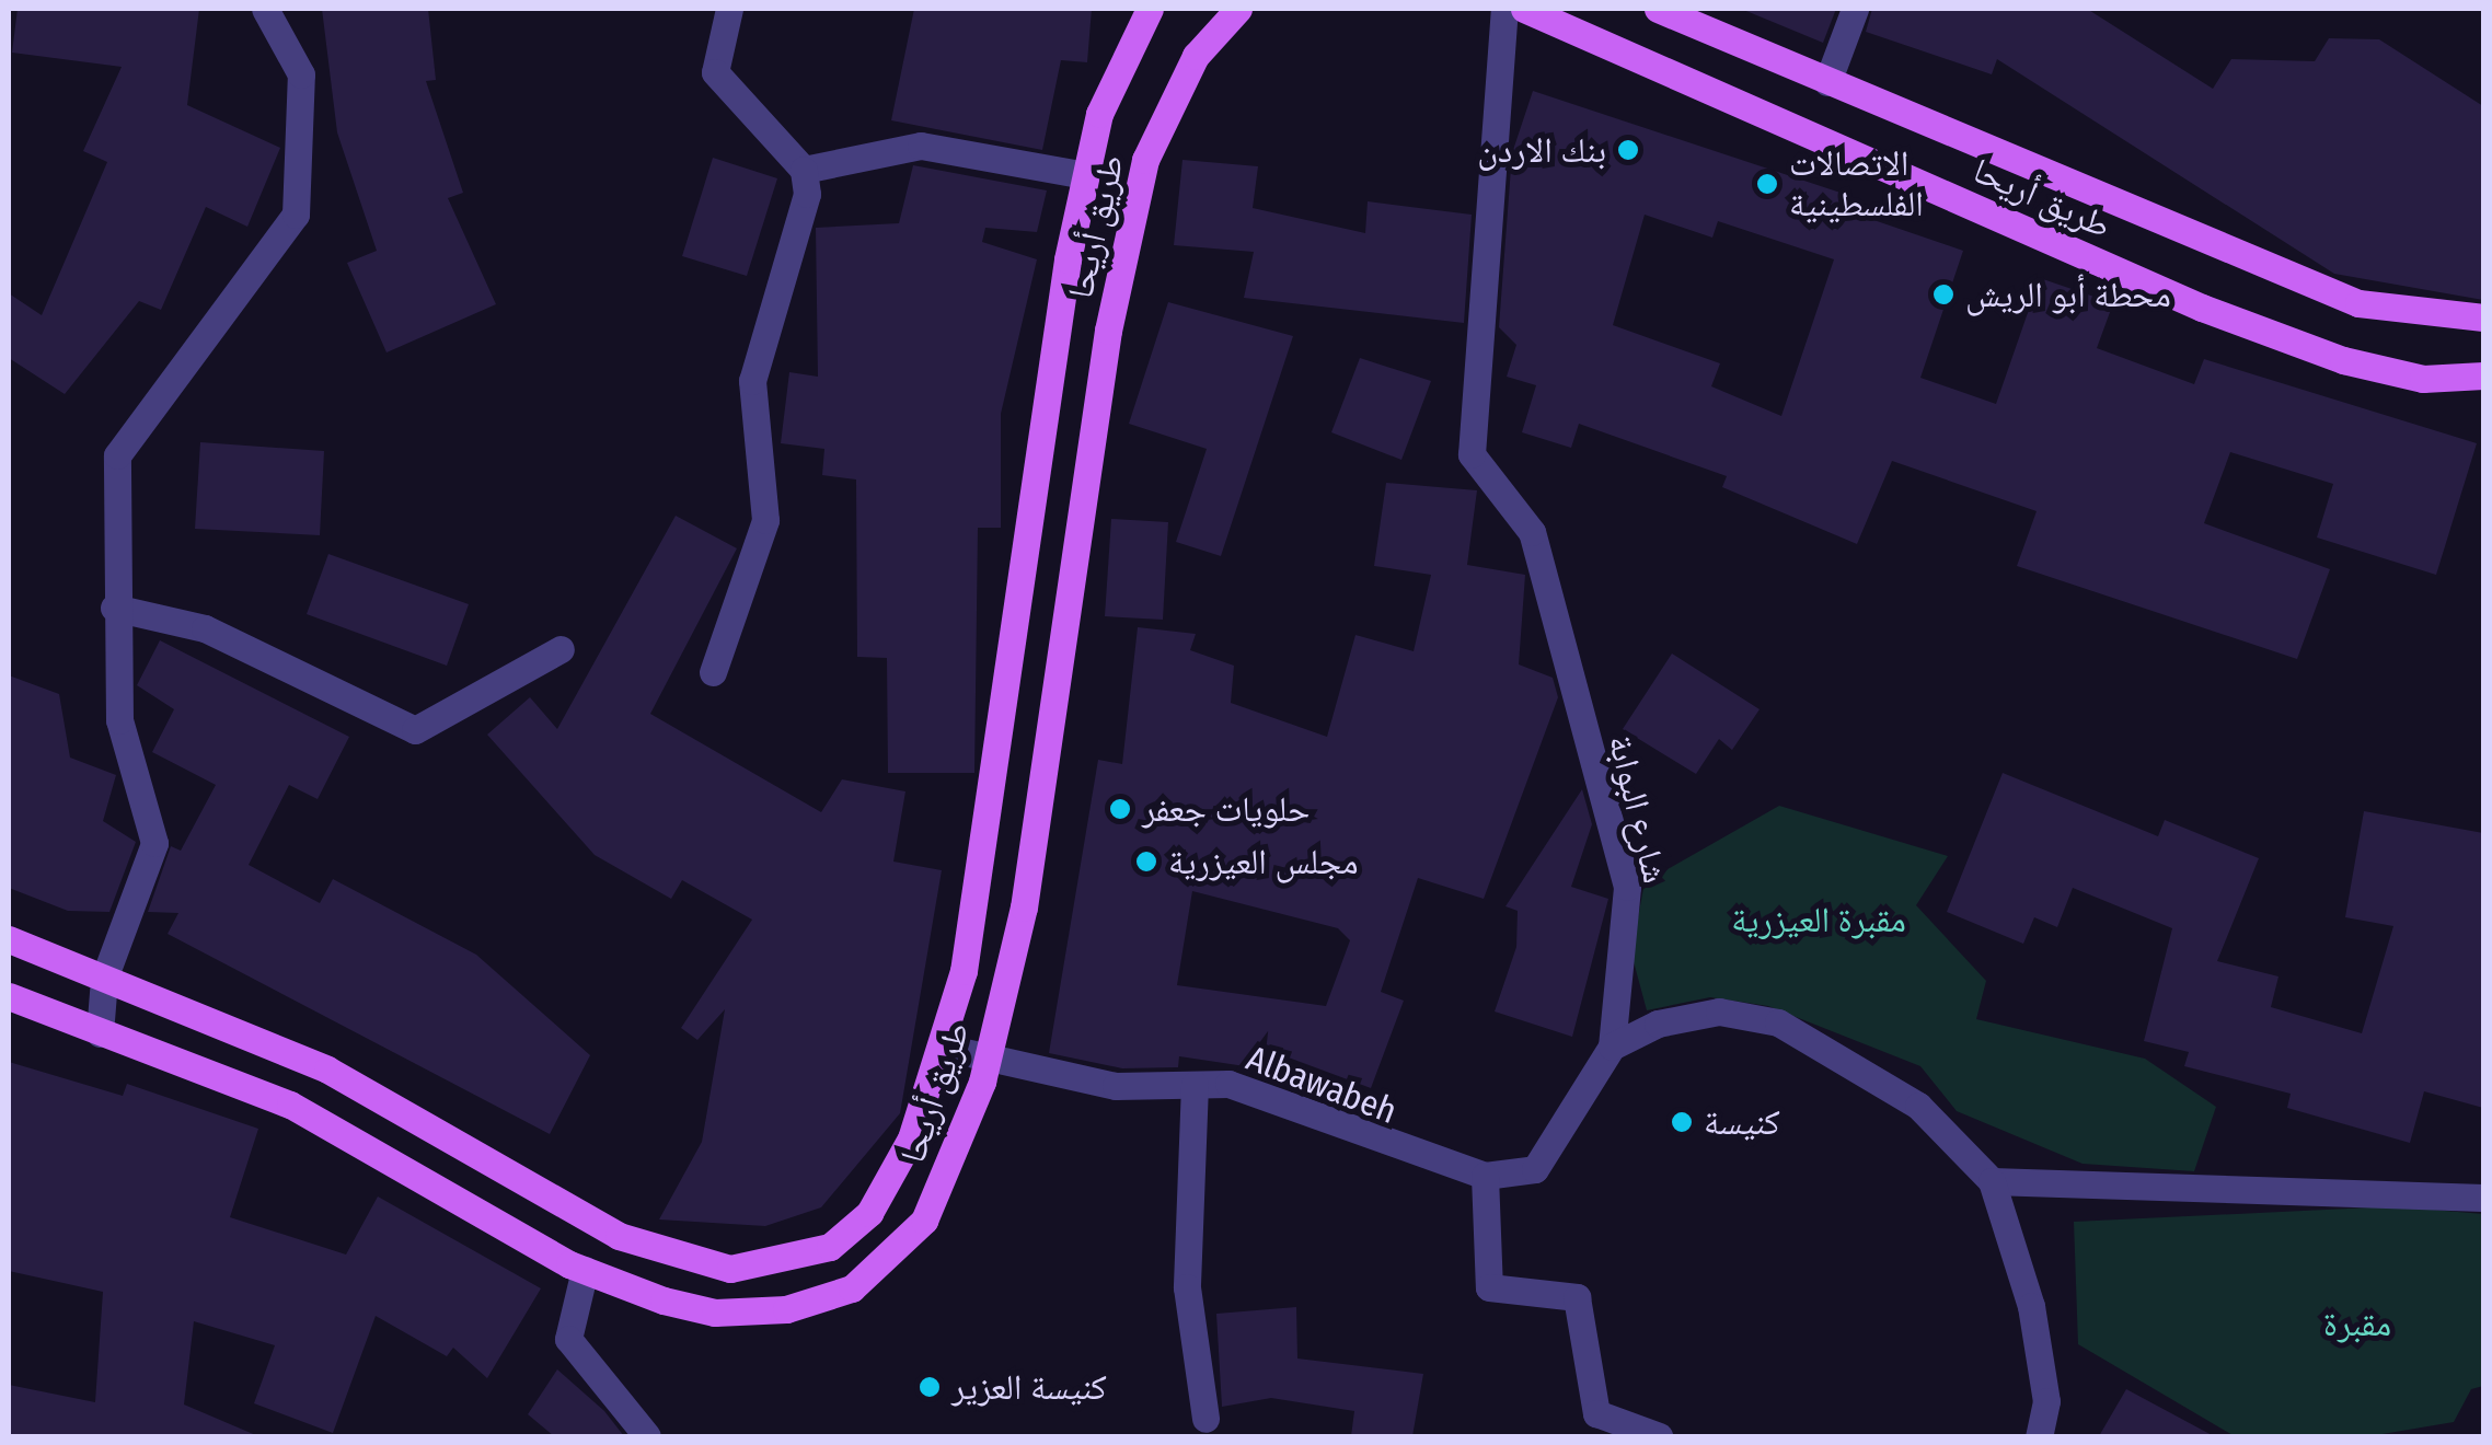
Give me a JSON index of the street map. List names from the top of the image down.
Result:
{
  "streets": {
    "main road": ["طريق أريحا"],
    "street": ["شارع البوابة", "Albawabeh"]
  },
  "crossings": [
    ["طريق أريحا", "Albawabeh"]
  ],
  "parks": ["مقبرة العيزرية", "مقبرة"],
  "places": [
    "بنك الاردن",
    "الاتصالات الفلسطينية",
    "محطة أبو الريش",
    "حلويات جعفر",
    "مجلس العيزرية",
    "كنيسة",
    "كنيسة العزير"
  ]
}
